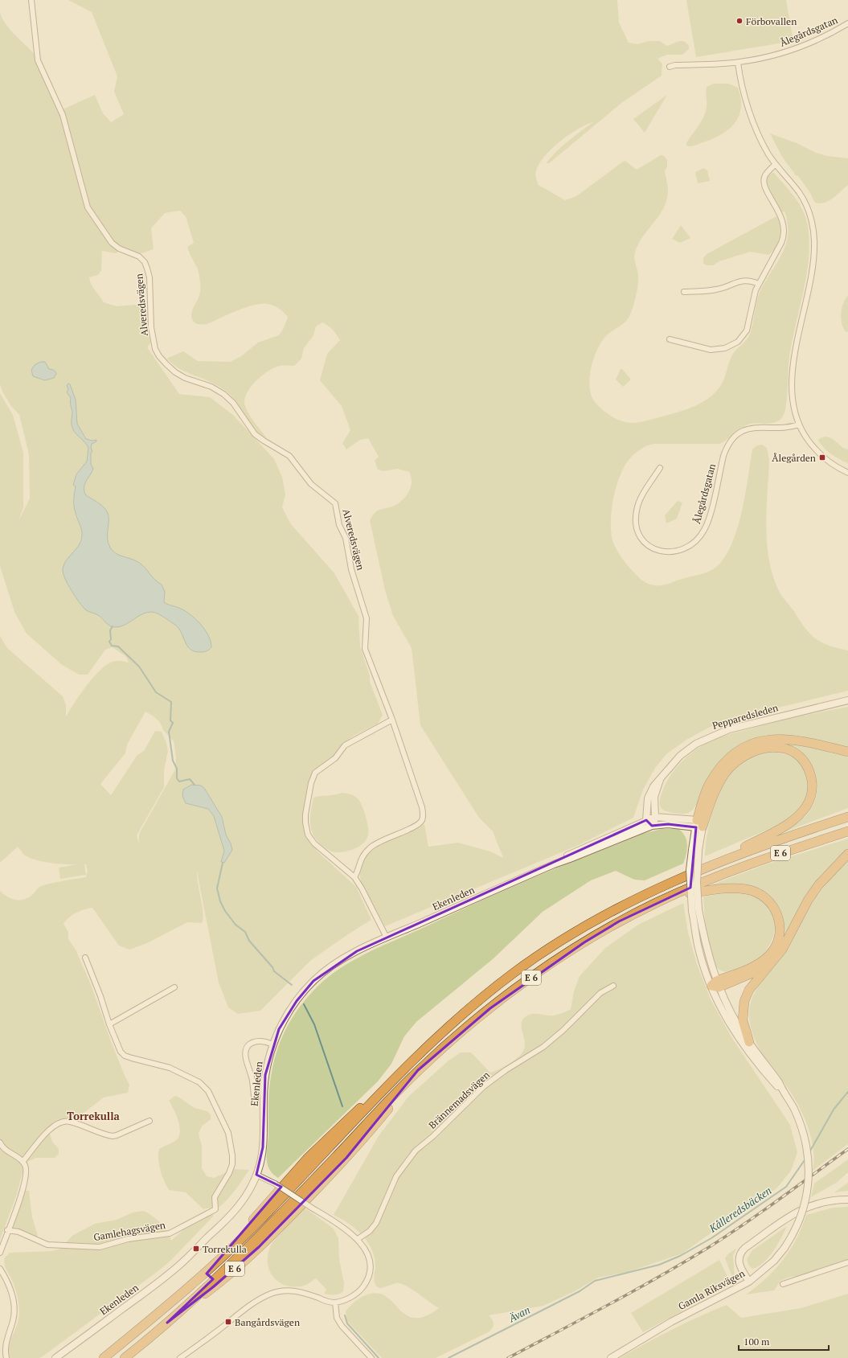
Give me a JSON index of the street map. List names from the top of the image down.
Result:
{
  "streets": {
    "highway": ["E 6"],
    "street": [
      "Ålegårdsgatan",
      "Alveredsvägen",
      "Pepparedsleden",
      "Ekenleden",
      "Brännemadsvägen",
      "Gamlehagsvägen",
      "Gamla Riksvägen"
    ]
  },
  "crossings": [
    ["Pepparedsleden", "Ekenleden"],
    ["Ekenleden", "Gamla Riksvägen"]
  ],
  "districts": ["Torrekulla"],
  "water": ["Kålleredsbäcken", "Ävan"],
  "places": {
    "other": ["Förbovallen"],
    "transit": ["Ålegården", "Torrekulla", "Bangårdsvägen"]
  },
  "scale_bar": "100 m"
}
